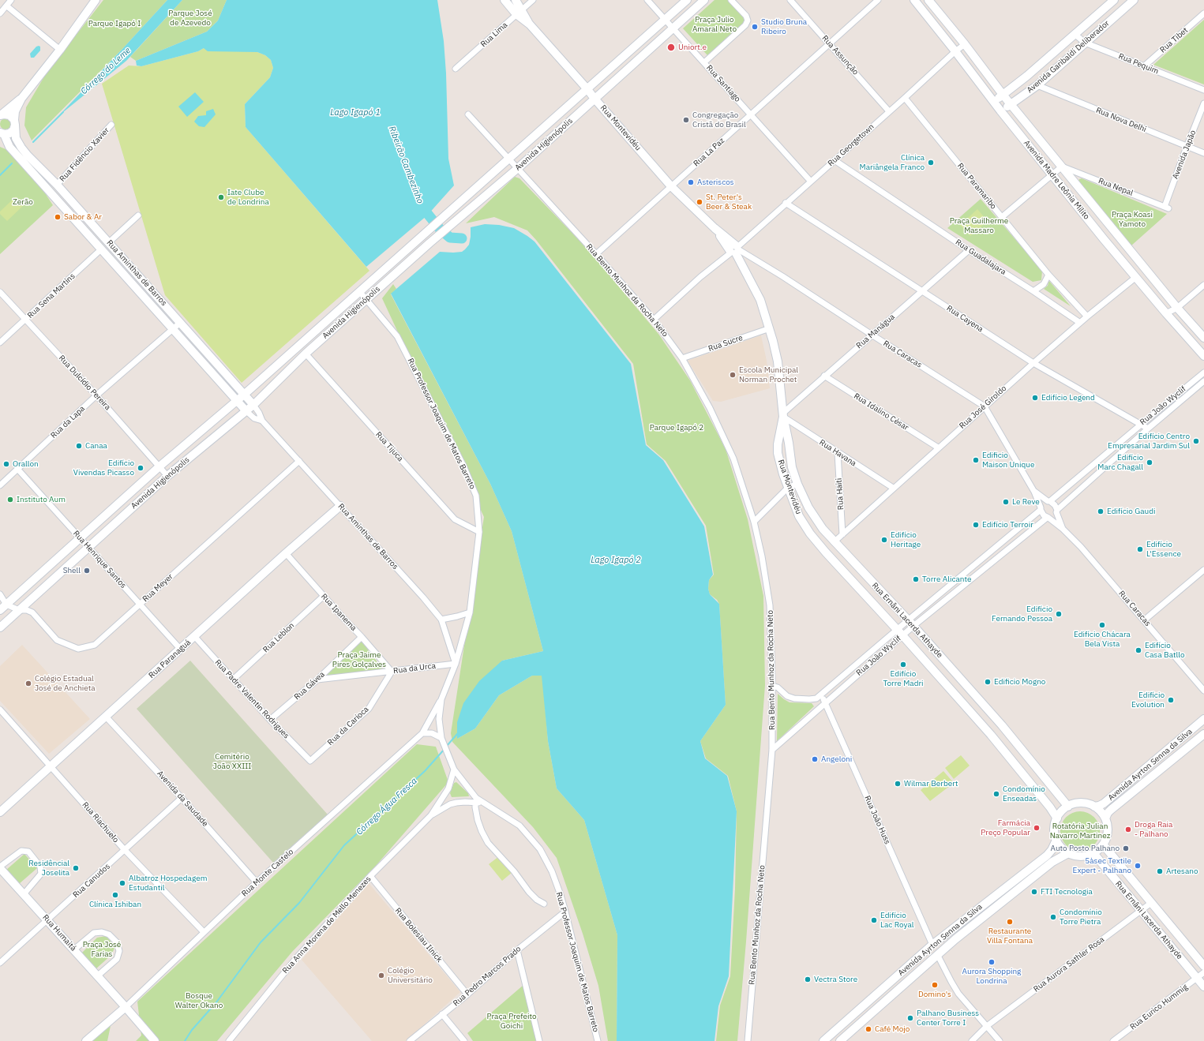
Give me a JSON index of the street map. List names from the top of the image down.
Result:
{
  "streets": {
    "main road": [
      "Avenida Garibaldi Deliberador",
      "Rua Montevidéu",
      "Avenida Higienópolis",
      "Avenida Madre Leônia Milito",
      "Rua Aminthas de Barros",
      "Rua Ernâni Lacerda Athayde",
      "Rua Paranaguá",
      "Avenida Ayrton Senna da Silva",
      "Rua Monte Castelo",
      "Rua Humaitá"
    ],
    "street": [
      "Rua Lima",
      "Rua Tibet",
      "Rua Assunção",
      "Rua Pequim",
      "Rua Santiago",
      "Rua Nova Delhi",
      "Rua Georgetown",
      "Rua La Paz",
      "Rua Fidêncio Xavier",
      "Avenida Japão",
      "Rua Paramaribo",
      "Rua Nepal",
      "Rua Guadalajara",
      "Rua Bento Munhoz da Rocha Neto",
      "Rua Sena Martins",
      "Rua Cayena",
      "Rua Manágua",
      "Rua Sucre",
      "Rua Caracas",
      "Rua Dulcídio Pereira",
      "Rua João Wyclif",
      "Rua José Giroldo",
      "Rua Idalino César",
      "Rua da Lapa",
      "Rua Professor Joaquim de Matos Barreto",
      "Rua Tijuca",
      "Rua Havana",
      "Rua Haiti",
      "Rua Henrique Santos",
      "Rua Meyer",
      "Rua Ipanema",
      "Rua Leblon",
      "Rua da Urca",
      "Rua Gávea",
      "Rua Padre Valentin Rodrigues",
      "Rua da Carioca",
      "Avenida da Saudade",
      "Rua João Huss",
      "Rua Riachuelo",
      "Rua Canudos",
      "Rua Anna Morena de Mello Menezes",
      "Rua Boleslau Ilnick",
      "Rua Aurora Sathler Rosa",
      "Rua Pedro Marcos Prado",
      "Rua Eurico Hummig"
    ]
  },
  "crossings": [
    ["Rua Lima", "Rua Montevidéu"],
    ["Rua Tibet", "Rua Pequim"],
    ["Rua Assunção", "Rua Georgetown"],
    ["Rua Assunção", "Rua La Paz"],
    ["Avenida Garibaldi Deliberador", "Rua Pequim"],
    ["Avenida Garibaldi Deliberador", "Rua Nova Delhi"],
    ["Avenida Garibaldi Deliberador", "Avenida Madre Leônia Milito"],
    ["Rua Santiago", "Avenida Higienópolis"],
    ["Rua Santiago", "Rua Georgetown"],
    ["Rua Santiago", "Rua La Paz"],
    ["Rua Nova Delhi", "Avenida Japão"],
    ["Rua Montevidéu", "Avenida Higienópolis"],
    ["Rua Montevidéu", "Rua Georgetown"],
    ["Rua Montevidéu", "Rua La Paz"],
    ["Rua Montevidéu", "Rua Manágua"],
    ["Rua Montevidéu", "Rua Sucre"],
    ["Rua Montevidéu", "Rua Caracas"],
    ["Rua Montevidéu", "Rua João Wyclif"],
    ["Rua Montevidéu", "Rua Havana"],
    ["Rua Montevidéu", "Rua Ernâni Lacerda Athayde"],
    ["Avenida Higienópolis", "Rua Aminthas de Barros"],
    ["Avenida Higienópolis", "Rua Bento Munhoz da Rocha Neto"],
    ["Avenida Higienópolis", "Rua Dulcídio Pereira"],
    ["Avenida Higienópolis", "Rua Professor Joaquim de Matos Barreto"],
    ["Avenida Higienópolis", "Rua Tijuca"],
    ["Avenida Higienópolis", "Rua Henrique Santos"],
    ["Avenida Higienópolis", "Rua Meyer"],
    ["Rua Georgetown", "Avenida Madre Leônia Milito"],
    ["Rua Georgetown", "Rua Paramaribo"],
    ["Rua Georgetown", "Rua Guadalajara"],
    ["Rua Georgetown", "Rua Bento Munhoz da Rocha Neto"],
    ["Rua Georgetown", "Rua Cayena"],
    ["Rua Georgetown", "Rua Caracas"],
    ["Rua La Paz", "Rua Bento Munhoz da Rocha Neto"],
    ["Rua Fidêncio Xavier", "Rua Aminthas de Barros"],
    ["Avenida Japão", "Rua Nepal"],
    ["Avenida Madre Leônia Milito", "Rua Nepal"],
    ["Avenida Madre Leônia Milito", "Rua José Giroldo"],
    ["Rua Paramaribo", "Rua José Giroldo"],
    ["Rua Guadalajara", "Rua Manágua"],
    ["Rua Guadalajara", "Rua José Giroldo"],
    ["Rua Aminthas de Barros", "Rua Sena Martins"],
    ["Rua Aminthas de Barros", "Rua da Lapa"],
    ["Rua Aminthas de Barros", "Rua Professor Joaquim de Matos Barreto"],
    ["Rua Aminthas de Barros", "Rua Meyer"],
    ["Rua Aminthas de Barros", "Rua Paranaguá"],
    ["Rua Aminthas de Barros", "Rua da Urca"],
    ["Rua Bento Munhoz da Rocha Neto", "Rua Sucre"],
    ["Rua Bento Munhoz da Rocha Neto", "Rua João Wyclif"],
    ["Rua Sena Martins", "Rua Dulcídio Pereira"],
    ["Rua Cayena", "Rua Manágua"],
    ["Rua Cayena", "Rua João Wyclif"],
    ["Rua Cayena", "Rua José Giroldo"],
    ["Rua Manágua", "Rua Caracas"],
    ["Rua Manágua", "Rua Idalino César"],
    ["Rua Manágua", "Rua Havana"],
    ["Rua Manágua", "Rua Ernâni Lacerda Athayde"],
    ["Rua Caracas", "Rua João Wyclif"],
    ["Rua Caracas", "Rua José Giroldo"],
    ["Rua Dulcídio Pereira", "Rua da Lapa"],
    ["Rua João Wyclif", "Rua Ernâni Lacerda Athayde"],
    ["Rua João Wyclif", "Rua João Huss"],
    ["Rua José Giroldo", "Rua Idalino César"],
    ["Rua José Giroldo", "Rua Havana"],
    ["Rua José Giroldo", "Rua Haiti"],
    ["Rua José Giroldo", "Rua Ernâni Lacerda Athayde"],
    ["Rua da Lapa", "Rua Henrique Santos"],
    ["Rua Professor Joaquim de Matos Barreto", "Rua Tijuca"],
    ["Rua Professor Joaquim de Matos Barreto", "Rua da Urca"],
    ["Rua Professor Joaquim de Matos Barreto", "Rua Monte Castelo"],
    ["Rua Professor Joaquim de Matos Barreto", "Rua Pedro Marcos Prado"],
    ["Rua Havana", "Rua Haiti"],
    ["Rua Havana", "Rua Ernâni Lacerda Athayde"],
    ["Rua Henrique Santos", "Rua Meyer"],
    ["Rua Henrique Santos", "Rua Paranaguá"],
    ["Rua Ipanema", "Rua Leblon"],
    ["Rua Ipanema", "Rua Paranaguá"],
    ["Rua Ipanema", "Rua da Urca"],
    ["Rua Ipanema", "Rua Gávea"],
    ["Rua Ipanema", "Rua da Carioca"],
    ["Rua Ernâni Lacerda Athayde", "Avenida Ayrton Senna da Silva"],
    ["Rua Ernâni Lacerda Athayde", "Rua Aurora Sathler Rosa"],
    ["Rua Ernâni Lacerda Athayde", "Rua Eurico Hummig"],
    ["Rua Leblon", "Rua Padre Valentin Rodrigues"],
    ["Rua Paranaguá", "Rua Padre Valentin Rodrigues"],
    ["Rua Paranaguá", "Avenida da Saudade"],
    ["Rua Paranaguá", "Rua Riachuelo"],
    ["Rua da Urca", "Rua Gávea"],
    ["Rua da Urca", "Rua da Carioca"],
    ["Rua Gávea", "Rua Padre Valentin Rodrigues"],
    ["Rua Padre Valentin Rodrigues", "Rua da Carioca"],
    ["Avenida Ayrton Senna da Silva", "Rua João Huss"],
    ["Avenida da Saudade", "Rua Monte Castelo"],
    ["Avenida da Saudade", "Rua Canudos"],
    ["Rua Riachuelo", "Rua Monte Castelo"],
    ["Rua Riachuelo", "Rua Canudos"],
    ["Rua Monte Castelo", "Rua Humaitá"],
    ["Rua Canudos", "Rua Humaitá"],
    ["Rua Anna Morena de Mello Menezes", "Rua Boleslau Ilnick"],
    ["Rua Boleslau Ilnick", "Rua Pedro Marcos Prado"]
  ],
  "water": [
    "Córrego do Leme",
    "Lago Igapó 1",
    "Ribeirão Cambezinho",
    "Lago Igapó 2",
    "Córrego Água Fresca"
  ],
  "parks": [
    "Parque José de Azevedo",
    "Praça Julio Amaral Neto",
    "Parque Igapó I",
    "Zerão",
    "Praça Koasi Yamoto",
    "Praça Guilherme Massaro",
    "Parque Igapó 2",
    "Praça Jaime Pires Golçalves",
    "Cemitério João XXIII",
    "Rotatória Julian Navarro Martinez",
    "Praça José Farias",
    "Bosque Walter Okano",
    "Praça Prefeito Goichi"
  ],
  "places": [
    "Studio Bruna Ribeiro",
    "Uniort.e",
    "Congregação Cristã do Brasil",
    "Clínica Mariângela Franco",
    "Asteriscos",
    "Iate Clube de Londrina",
    "St. Peter's Beer & Steak",
    "Sabor & Ar",
    "Escola Municipal Norman Prochet",
    "Edifício Legend",
    "Edifício Centro Empresarial Jardim Sul",
    "Canaa",
    "Edificio Maison Unique",
    "Edifício Marc Chagall",
    "Orallon",
    "Edifício Vivendas Picasso",
    "Instituto Aum",
    "Le Reve",
    "Edifício Gaudi",
    "Edifício Terroir",
    "Edifício Heritage",
    "Edifício L'Essence",
    "Shell",
    "Torre Alicante",
    "Edifício Fernando Pessoa",
    "Edifício Chácara Bela Vista",
    "Edifício Casa Batllo",
    "Edifício Torre Madri",
    "Edificio Mogno",
    "Colégio Estadual José de Anchieta",
    "Edifício Evolution",
    "Angeloni",
    "Wilmar Berbert",
    "Condomínio Enseadas",
    "Farmácia Preço Popular",
    "Droga Raia - Palhano",
    "Auto Posto Palhano",
    "5àsec Textile Expert - Palhano",
    "Residêncial Joselita",
    "Artesano",
    "Albatroz Hospedagem Estudantil",
    "FTI Tecnologia",
    "Clínica Ishiban",
    "Condomínio Torre Pietra",
    "Edifício Lac Royal",
    "Restaurante Villa Fontana",
    "Aurora Shopping Londrina",
    "Colégio Universitário",
    "Vectra Store",
    "Domino's",
    "Palhano Business Center Torre I",
    "Café Mojo"
  ]
}
